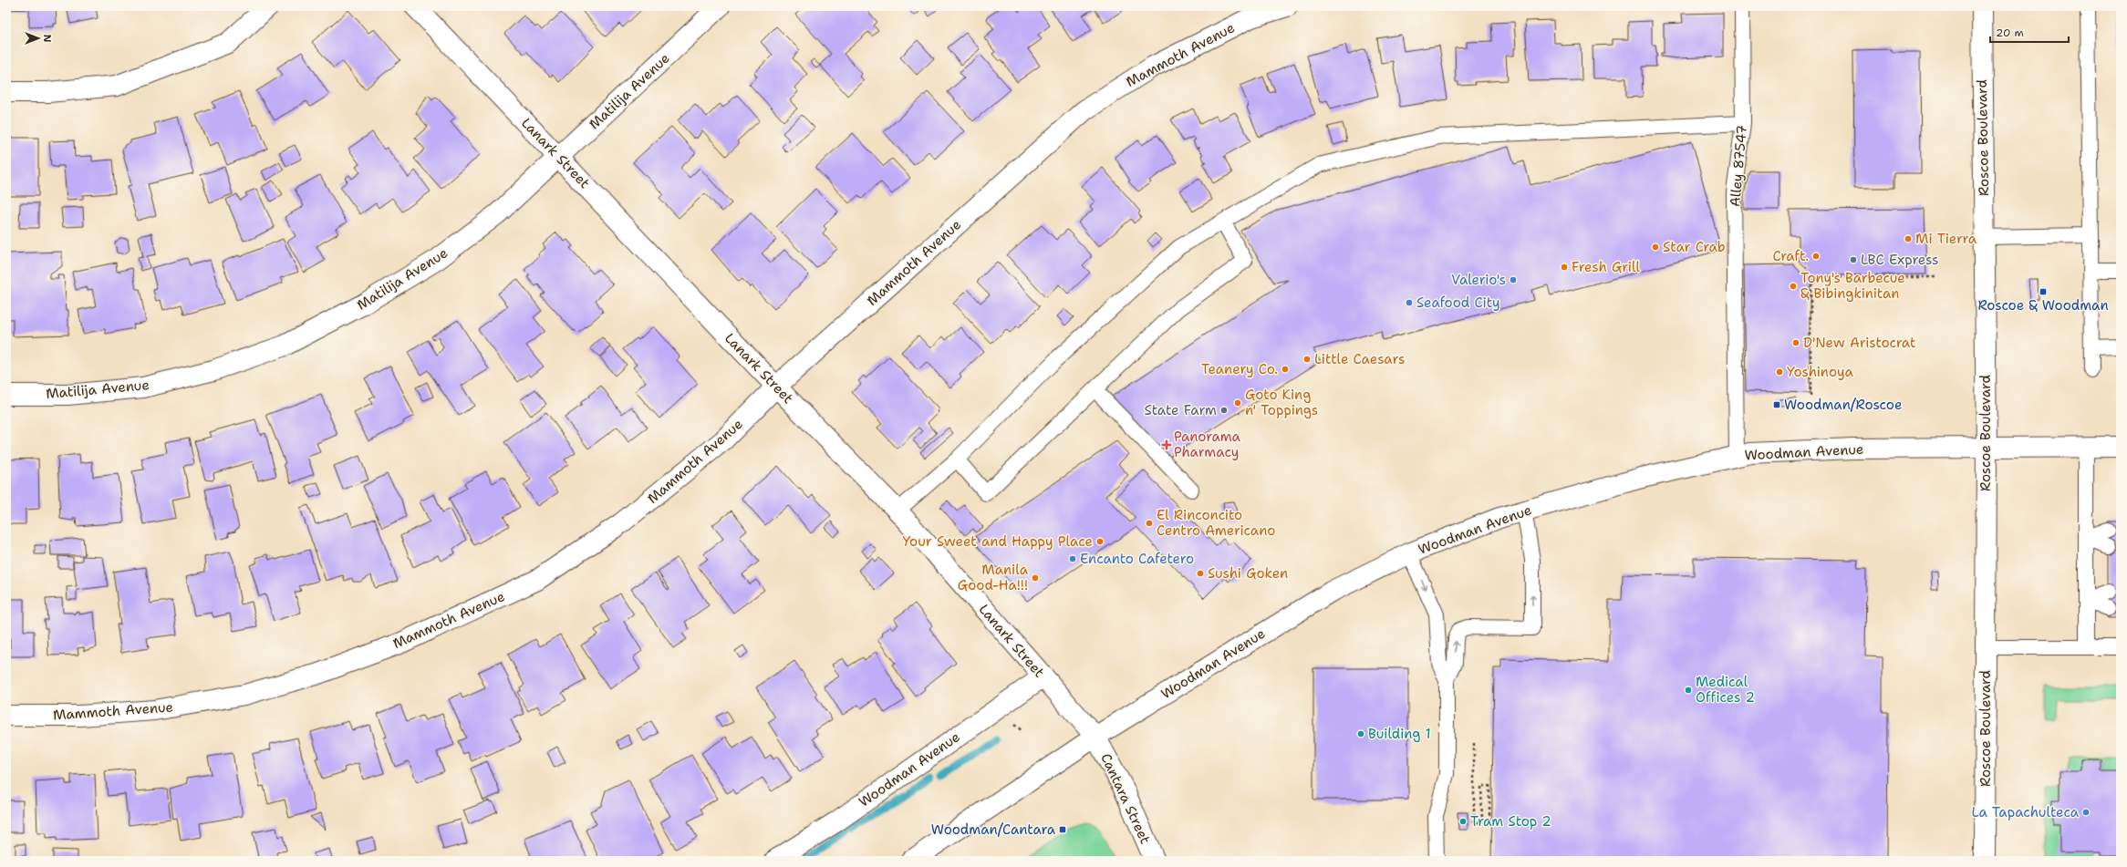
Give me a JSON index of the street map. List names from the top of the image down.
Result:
{
  "streets": {
    "street": [
      "Mammoth Avenue",
      "Matilija Avenue",
      "Roscoe Boulevard",
      "Lanark Street",
      "Woodman Avenue",
      "Cantara Street"
    ],
    "lane": ["Alley 87547"]
  },
  "crossings": [
    ["Mammoth Avenue", "Lanark Street"],
    ["Matilija Avenue", "Lanark Street"],
    ["Roscoe Boulevard", "Woodman Avenue"],
    ["Lanark Street", "Woodman Avenue"],
    ["Lanark Street", "Cantara Street"],
    ["Alley 87547", "Woodman Avenue"],
    ["Woodman Avenue", "Cantara Street"]
  ],
  "places": {
    "other": [
      "Mi Tierra",
      "Star Crab",
      "Craft.",
      "LBC Express",
      "Fresh Grill",
      "Valerio's",
      "Tony's Barbecue & Bibingkinitan",
      "Seafood City",
      "D'New Aristocrat",
      "Little Caesars",
      "Teanery Co.",
      "Yoshinoya",
      "Goto King n' Toppings",
      "State Farm",
      "El Rinconcito Centro Americano",
      "Your Sweet and Happy Place",
      "Encanto Cafetero",
      "Sushi Goken",
      "Manila Good-Ha!!!",
      "Medical Offices 2",
      "Building 1",
      "La Tapachulteca",
      "Tram Stop 2"
    ],
    "transit": ["Roscoe & Woodman", "Woodman/Roscoe", "Woodman/Cantara"],
    "health": ["Panorama Pharmacy"]
  },
  "scale_bar": "20 m",
  "north": "right"
}
